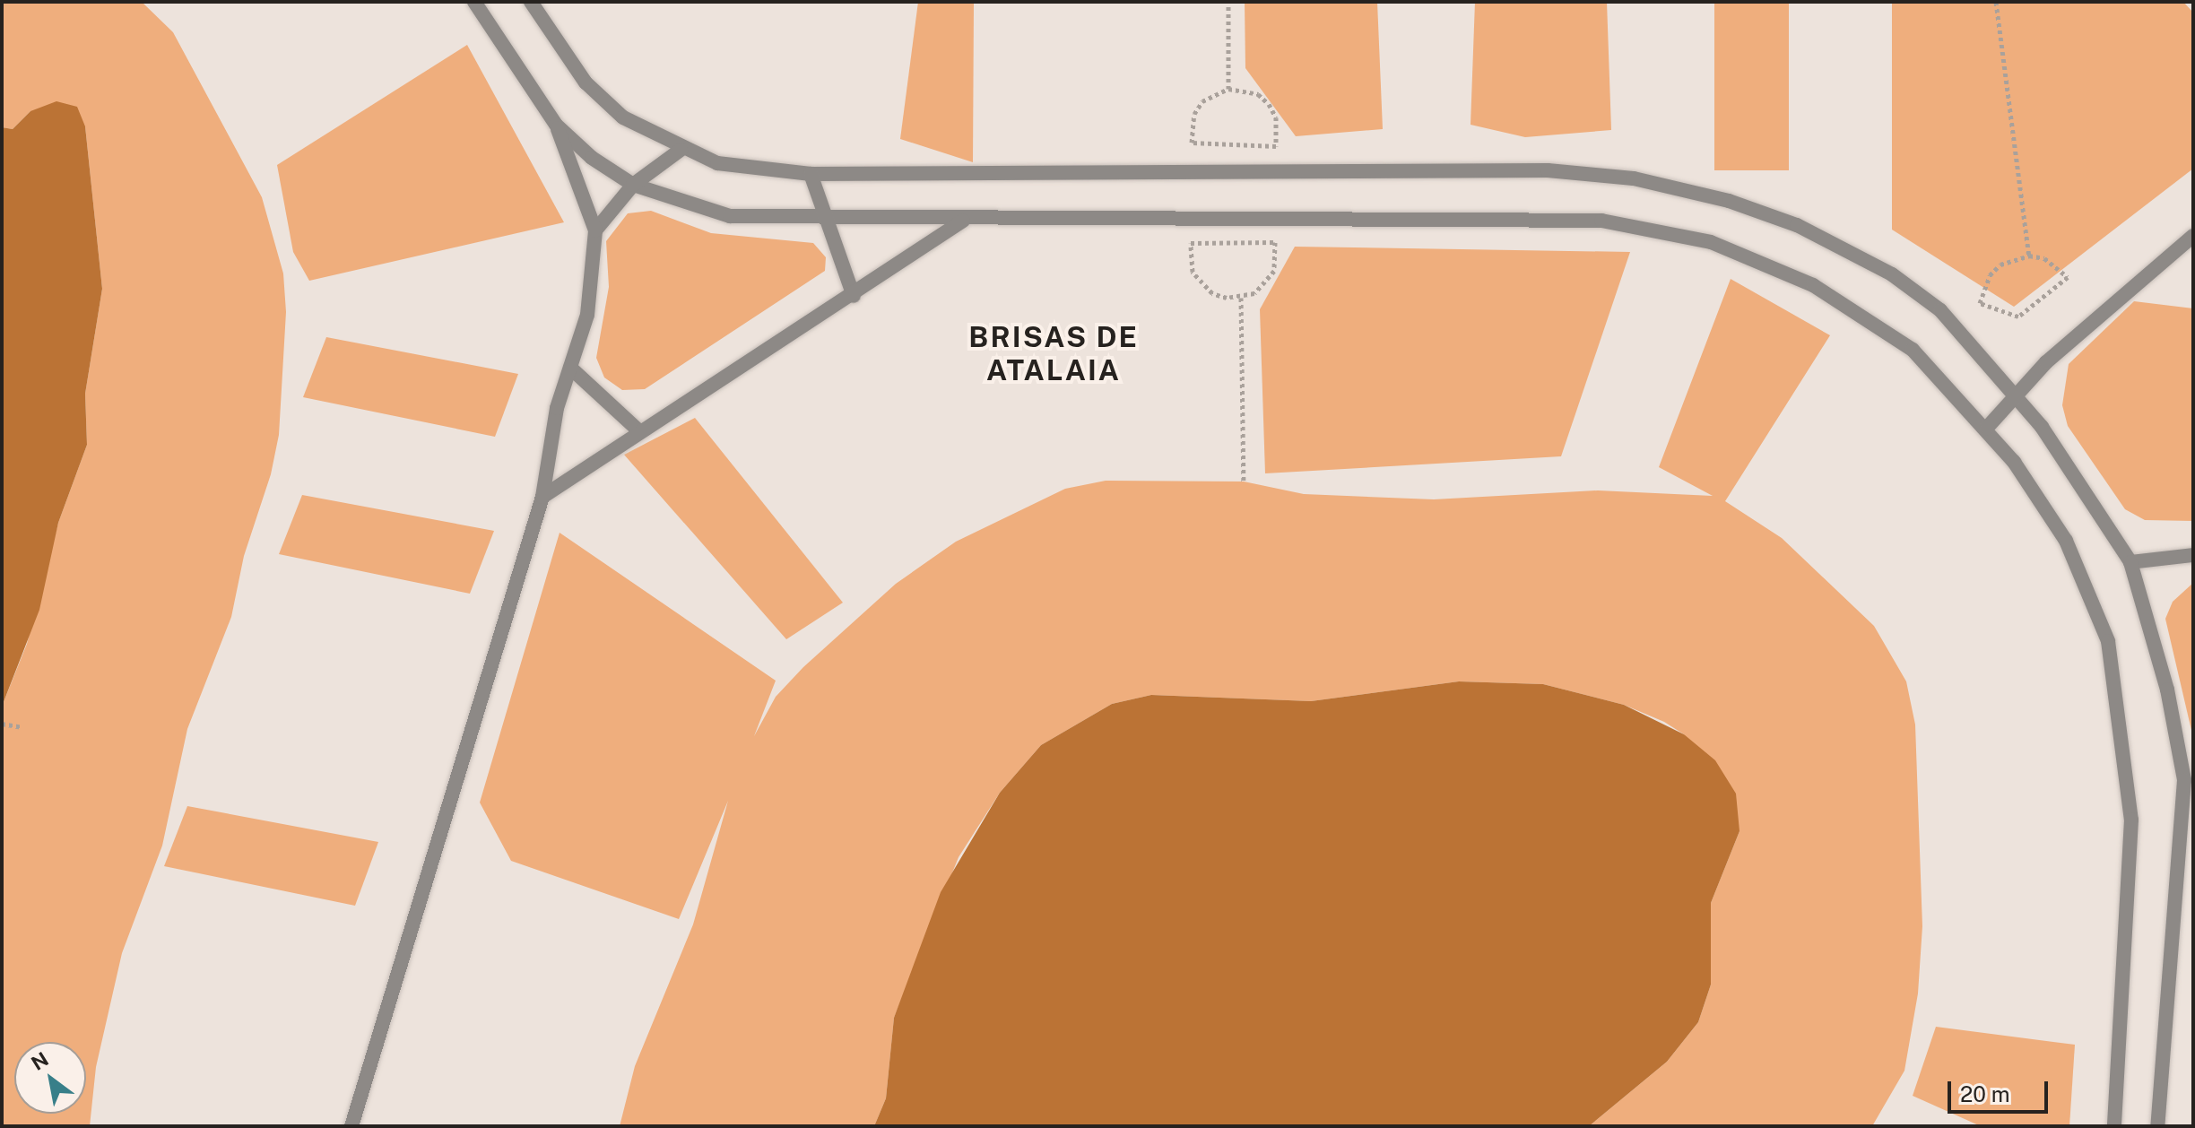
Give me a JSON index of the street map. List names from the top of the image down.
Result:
{
  "districts": ["BRISAS DE ATALAIA"],
  "scale_bar": "20 m",
  "north": "top left"
}
